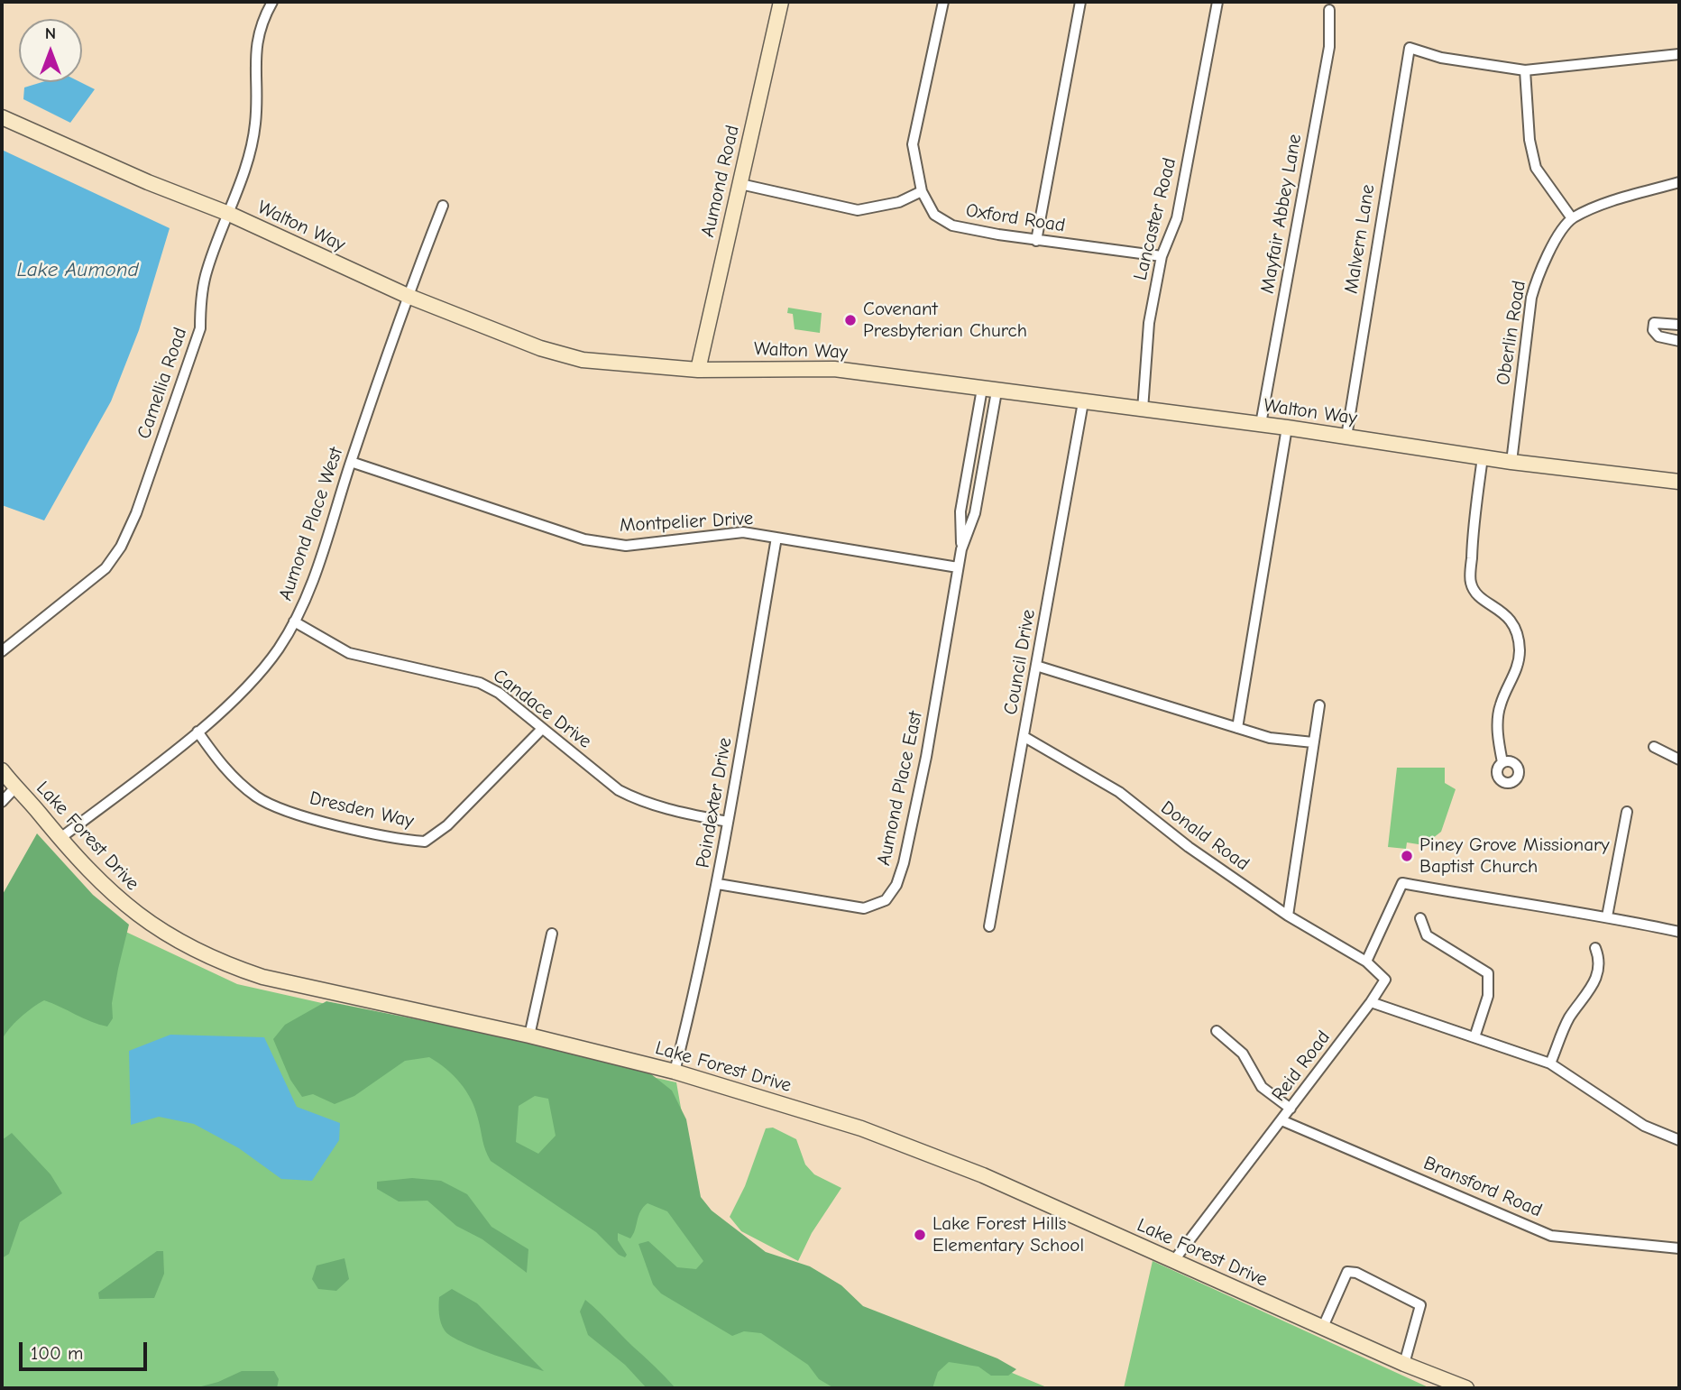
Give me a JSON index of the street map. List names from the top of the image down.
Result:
{
  "streets": {
    "street": [
      "Aumond Road",
      "Mayfair Abbey Lane",
      "Oxford Road",
      "Lancaster Road",
      "Walton Way",
      "Malvern Lane",
      "Oberlin Road",
      "Camellia Road",
      "Montpelier Drive",
      "Aumond Place West",
      "Council Drive",
      "Candace Drive",
      "Aumond Place East",
      "Poindexter Drive",
      "Dresden Way",
      "Lake Forest Drive",
      "Donald Road",
      "Reid Road",
      "Bransford Road"
    ]
  },
  "crossings": [
    ["Aumond Road", "Walton Way"],
    ["Mayfair Abbey Lane", "Walton Way"],
    ["Oxford Road", "Lancaster Road"],
    ["Lancaster Road", "Walton Way"],
    ["Walton Way", "Malvern Lane"],
    ["Walton Way", "Oberlin Road"],
    ["Walton Way", "Camellia Road"],
    ["Walton Way", "Aumond Place West"],
    ["Walton Way", "Council Drive"],
    ["Walton Way", "Aumond Place East"],
    ["Montpelier Drive", "Aumond Place West"],
    ["Montpelier Drive", "Aumond Place East"],
    ["Montpelier Drive", "Poindexter Drive"],
    ["Aumond Place West", "Candace Drive"],
    ["Aumond Place West", "Dresden Way"],
    ["Aumond Place West", "Lake Forest Drive"],
    ["Council Drive", "Donald Road"],
    ["Candace Drive", "Poindexter Drive"],
    ["Candace Drive", "Dresden Way"],
    ["Aumond Place East", "Poindexter Drive"],
    ["Poindexter Drive", "Lake Forest Drive"],
    ["Lake Forest Drive", "Reid Road"],
    ["Donald Road", "Reid Road"],
    ["Reid Road", "Bransford Road"]
  ],
  "water": ["Lake Aumond"],
  "places": ["Covenant Presbyterian Church", "Piney Grove Missionary Baptist Church", "Lake Forest Hills Elementary School"],
  "scale_bar": "100 m",
  "north": "top"
}
